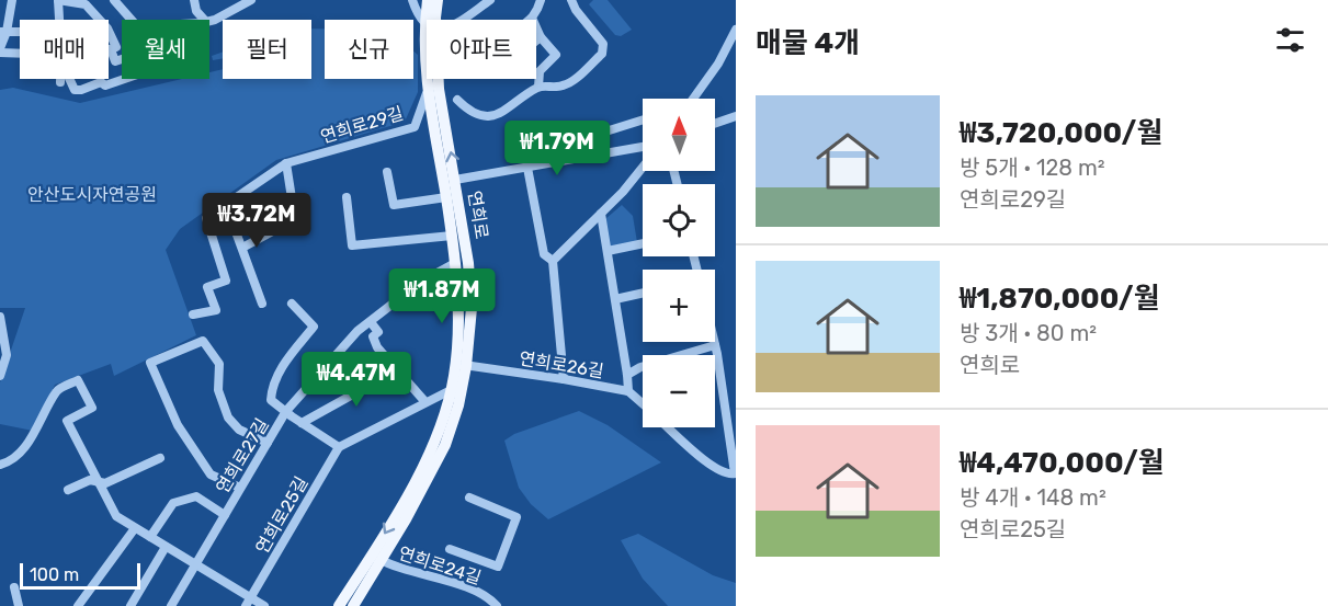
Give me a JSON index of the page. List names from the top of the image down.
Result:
{
  "streets": {
    "main road": ["연희로"],
    "street": [
      "연희로29길",
      "연희로26길",
      "연희로27길",
      "연희로25길",
      "연희로24길"
    ]
  },
  "crossings": [
    ["연희로29길", "연희로"],
    ["연희로", "연희로26길"],
    ["연희로", "연희로27길"],
    ["연희로", "연희로24길"]
  ],
  "parks": ["안산도시자연공원"],
  "scale_bar": "100 m",
  "north": "top",
  "page": {
    "heading": "매물 4개",
    "chip": [
      "매매",
      "월세",
      "필터",
      "신규",
      "아파트"
    ],
    "list": [
      {
        "name": "₩3,720,000/월",
        "note": "방 5개 · 128 m² · 연희로29길"
      },
      {
        "name": "₩1,870,000/월",
        "note": "방 3개 · 80 m² · 연희로"
      },
      {
        "name": "₩4,470,000/월",
        "note": "방 4개 · 148 m² · 연희로25길"
      }
    ],
    "map_buttons": ["+", "−"],
    "price": [
      "₩1.79M",
      "₩3.72M",
      "₩1.87M",
      "₩4.47M"
    ],
    "scale": "100 m"
  }
}
